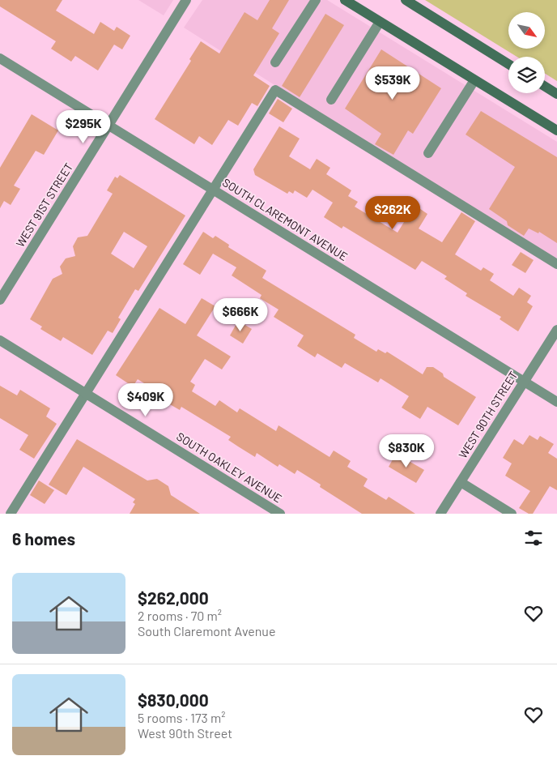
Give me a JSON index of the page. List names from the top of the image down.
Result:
{
  "streets": {
    "street": [
      "WEST 91ST STREET",
      "SOUTH CLAREMONT AVENUE",
      "WEST 90TH STREET",
      "SOUTH OAKLEY AVENUE"
    ]
  },
  "crossings": [
    ["WEST 91ST STREET", "SOUTH CLAREMONT AVENUE"],
    ["SOUTH CLAREMONT AVENUE", "WEST 90TH STREET"]
  ],
  "north": "bottom right",
  "page": {
    "price": [
      "$539K",
      "$295K",
      "$262K",
      "$666K",
      "$409K",
      "$830K"
    ],
    "heading": "6 homes",
    "list": [
      {
        "name": "$262,000",
        "note": "2 rooms · 70 m² · South Claremont Avenue"
      },
      {
        "name": "$830,000",
        "note": "5 rooms · 173 m² · West 90th Street"
      }
    ]
  }
}
